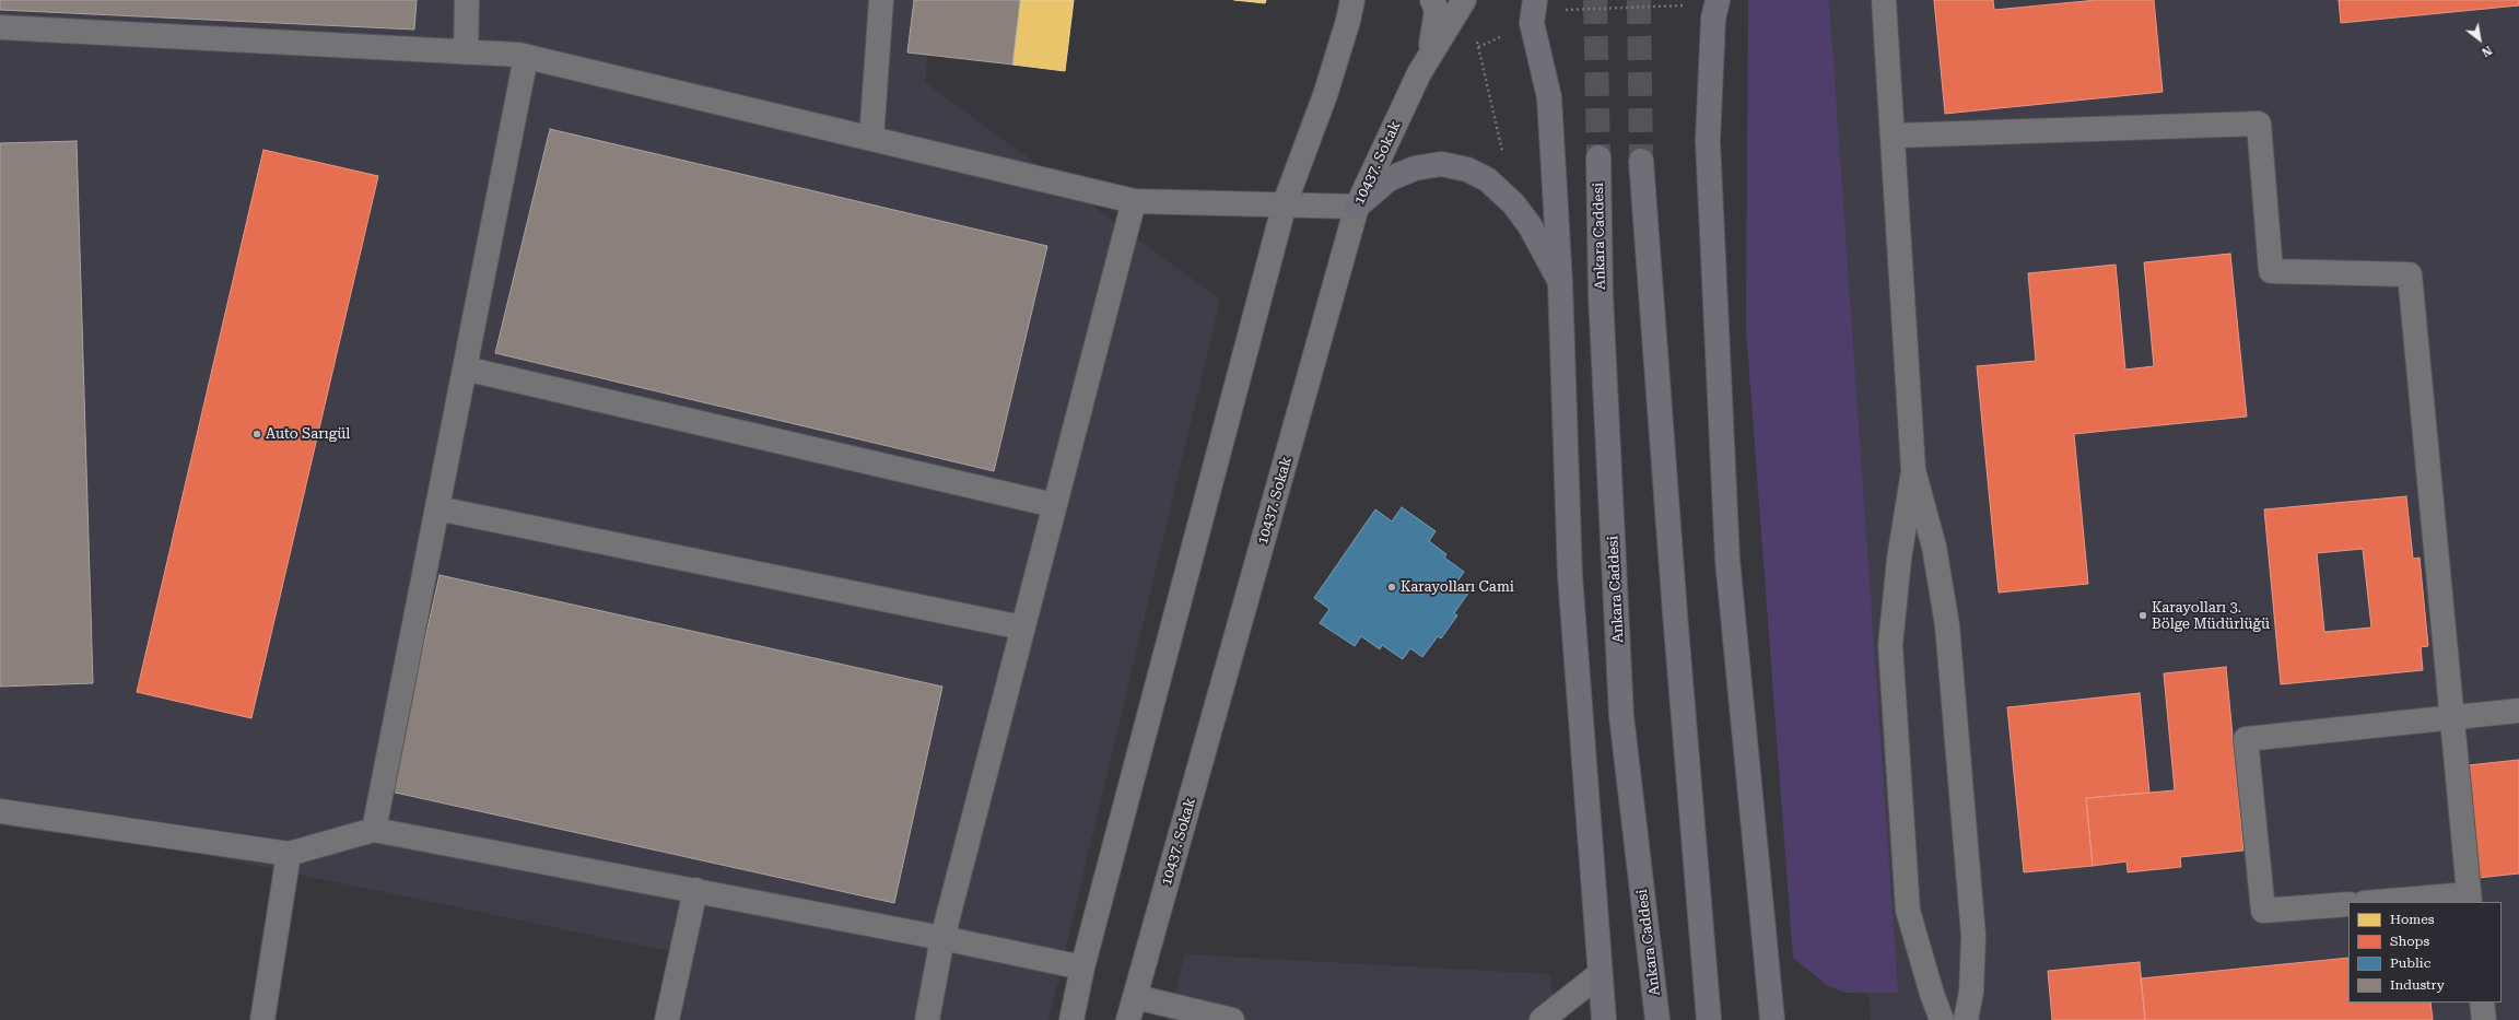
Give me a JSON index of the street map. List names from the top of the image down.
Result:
{
  "streets": {
    "main road": ["Ankara Caddesi"],
    "street": ["10437. Sokak"]
  },
  "places": ["Auto Sarıgül", "Karayolları Cami", "Karayolları 3. Bölge Müdürlüğü"],
  "legend": [
    "Homes",
    "Shops",
    "Public",
    "Industry"
  ],
  "north": "bottom right"
}
